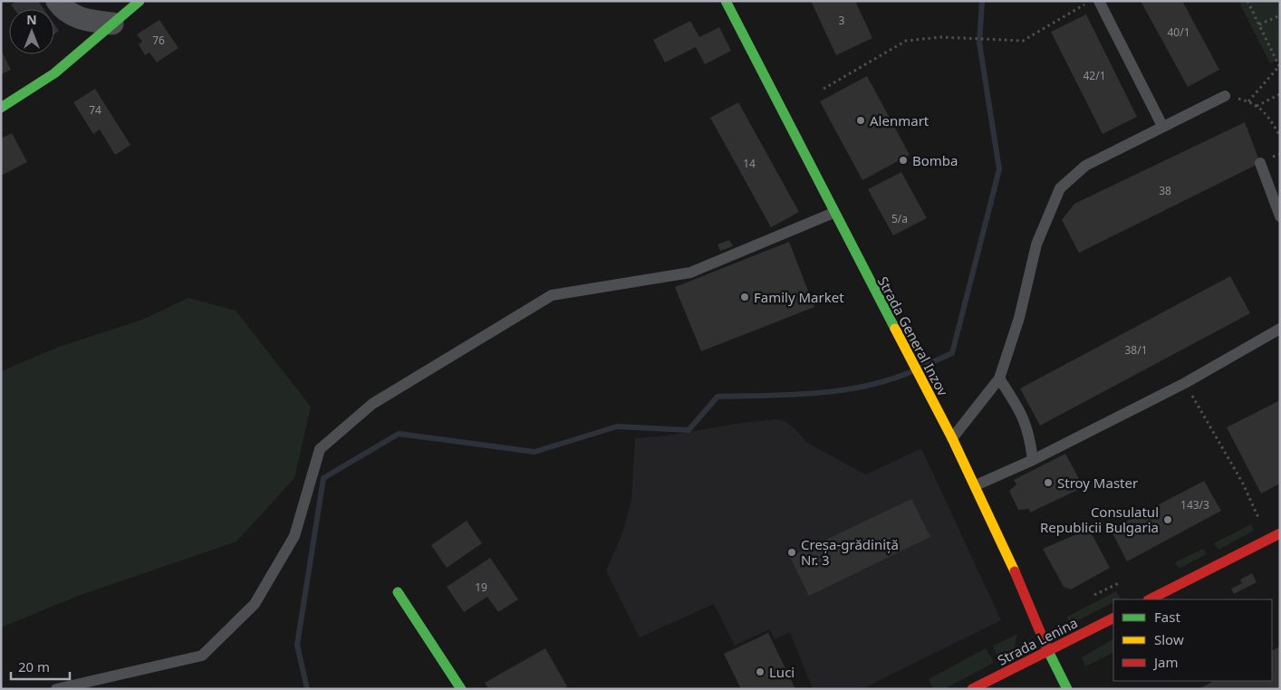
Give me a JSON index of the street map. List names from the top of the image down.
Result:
{
  "streets": {
    "main road": ["Strada General Inzov", "Strada Lenina"]
  },
  "crossings": [
    ["Strada General Inzov", "Strada Lenina"]
  ],
  "places": [
    "Alenmart",
    "Bomba",
    "Family Market",
    "Stroy Master",
    "Consulatul Republicii Bulgaria",
    "Creșa-grădiniță Nr. 3",
    "Luci"
  ],
  "house_numbers": [
    "3",
    "40/1",
    "76",
    "42/1",
    "74",
    "14",
    "38",
    "5/a",
    "38/1",
    "143/3",
    "19"
  ],
  "legend": ["Fast", "Slow", "Jam"],
  "scale_bar": "20 m",
  "north": "top"
}
